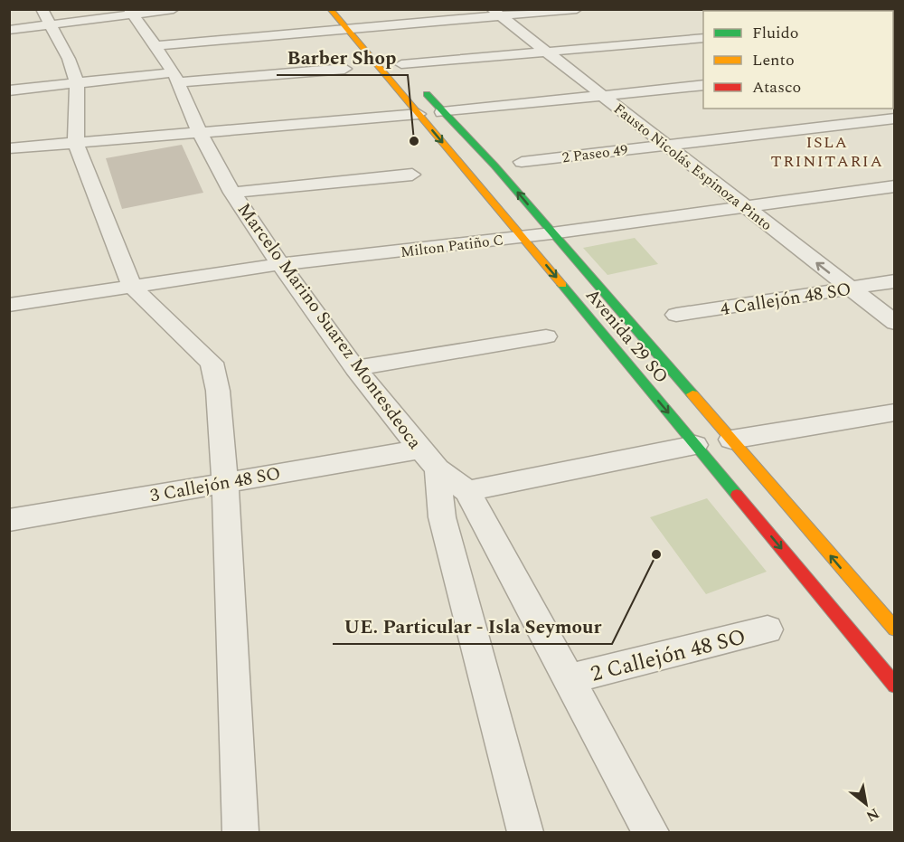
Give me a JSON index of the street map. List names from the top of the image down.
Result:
{
  "streets": {
    "street": [
      "2 Paseo 49",
      "Fausto Nicolás Espinoza Pinto",
      "Milton Patiño C",
      "4 Callejón 48 SO",
      "Marcelo Marino Suarez Montesdeoca",
      "Avenida 29 SO",
      "3 Callejón 48 SO",
      "2 Callejón 48 SO"
    ]
  },
  "crossings": [
    ["2 Paseo 49", "Fausto Nicolás Espinoza Pinto"],
    ["Fausto Nicolás Espinoza Pinto", "Milton Patiño C"],
    ["Fausto Nicolás Espinoza Pinto", "4 Callejón 48 SO"],
    ["Milton Patiño C", "Marcelo Marino Suarez Montesdeoca"],
    ["Milton Patiño C", "Avenida 29 SO"],
    ["Marcelo Marino Suarez Montesdeoca", "3 Callejón 48 SO"],
    ["Marcelo Marino Suarez Montesdeoca", "2 Callejón 48 SO"]
  ],
  "districts": ["ISLA TRINITARIA"],
  "places": ["Barber Shop", "UE. Particular - Isla Seymour"],
  "legend": ["Fluido", "Lento", "Atasco"],
  "north": "bottom right"
}
